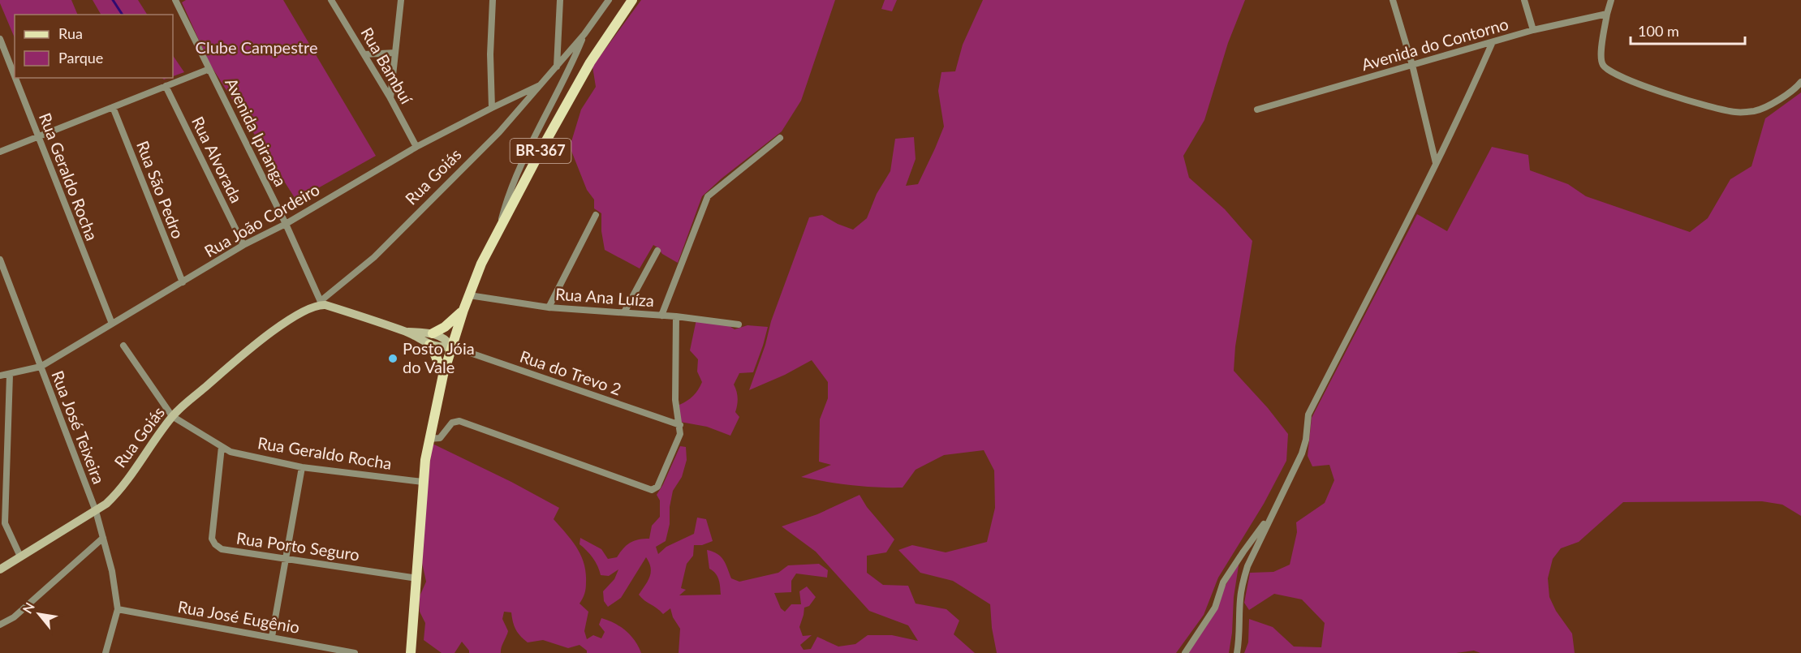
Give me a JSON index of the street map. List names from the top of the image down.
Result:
{
  "streets": {
    "main road": ["BR-367"],
    "street": [
      "Avenida do Contorno",
      "Rua Bambuí",
      "Avenida Ipiranga",
      "Rua Alvorada",
      "Rua Geraldo Rocha",
      "Rua Goiás",
      "Rua São Pedro",
      "Rua João Cordeiro",
      "Rua Ana Luíza",
      "Rua do Trevo 2",
      "Rua José Teixeira",
      "Rua Porto Seguro",
      "Rua José Eugênio"
    ]
  },
  "crossings": [
    ["Rua Bambuí", "Rua João Cordeiro"],
    ["Avenida Ipiranga", "Rua Goiás"],
    ["Avenida Ipiranga", "Rua João Cordeiro"],
    ["BR-367", "Rua Geraldo Rocha"],
    ["BR-367", "Rua Ana Luíza"],
    ["BR-367", "Rua do Trevo 2"],
    ["BR-367", "Rua Porto Seguro"],
    ["Rua Alvorada", "Rua João Cordeiro"],
    ["Rua Geraldo Rocha", "Rua Goiás"],
    ["Rua Geraldo Rocha", "Rua João Cordeiro"],
    ["Rua Geraldo Rocha", "Rua Porto Seguro"],
    ["Rua Goiás", "Rua João Cordeiro"],
    ["Rua Goiás", "Rua José Teixeira"],
    ["Rua São Pedro", "Rua João Cordeiro"],
    ["Rua João Cordeiro", "Rua José Teixeira"],
    ["Rua José Teixeira", "Rua José Eugênio"]
  ],
  "parks": ["Clube Campestre"],
  "places": ["Posto Jóia do Vale"],
  "legend": ["Rua", "Parque"],
  "scale_bar": "100 m",
  "north": "top left"
}
